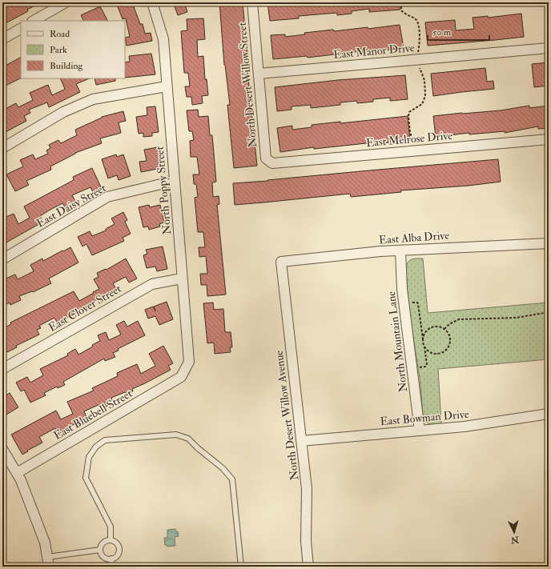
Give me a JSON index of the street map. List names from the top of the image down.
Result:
{
  "streets": {
    "street": [
      "East Manor Drive",
      "North Desert Willow Street",
      "East Melrose Drive",
      "North Poppy Street",
      "East Daisy Street",
      "East Alba Drive",
      "East Clover Street",
      "North Mountain Lane",
      "East Bluebell Street",
      "North Desert Willow Avenue",
      "East Bowman Drive"
    ]
  },
  "crossings": [
    ["East Manor Drive", "North Desert Willow Street"],
    ["North Desert Willow Street", "East Melrose Drive"],
    ["North Poppy Street", "East Daisy Street"],
    ["North Poppy Street", "East Clover Street"],
    ["North Poppy Street", "East Bluebell Street"],
    ["East Alba Drive", "North Mountain Lane"],
    ["East Alba Drive", "North Desert Willow Avenue"],
    ["North Mountain Lane", "East Bowman Drive"],
    ["North Desert Willow Avenue", "East Bowman Drive"]
  ],
  "legend": ["Road", "Park", "Building"],
  "scale_bar": "50 m",
  "north": "bottom"
}
